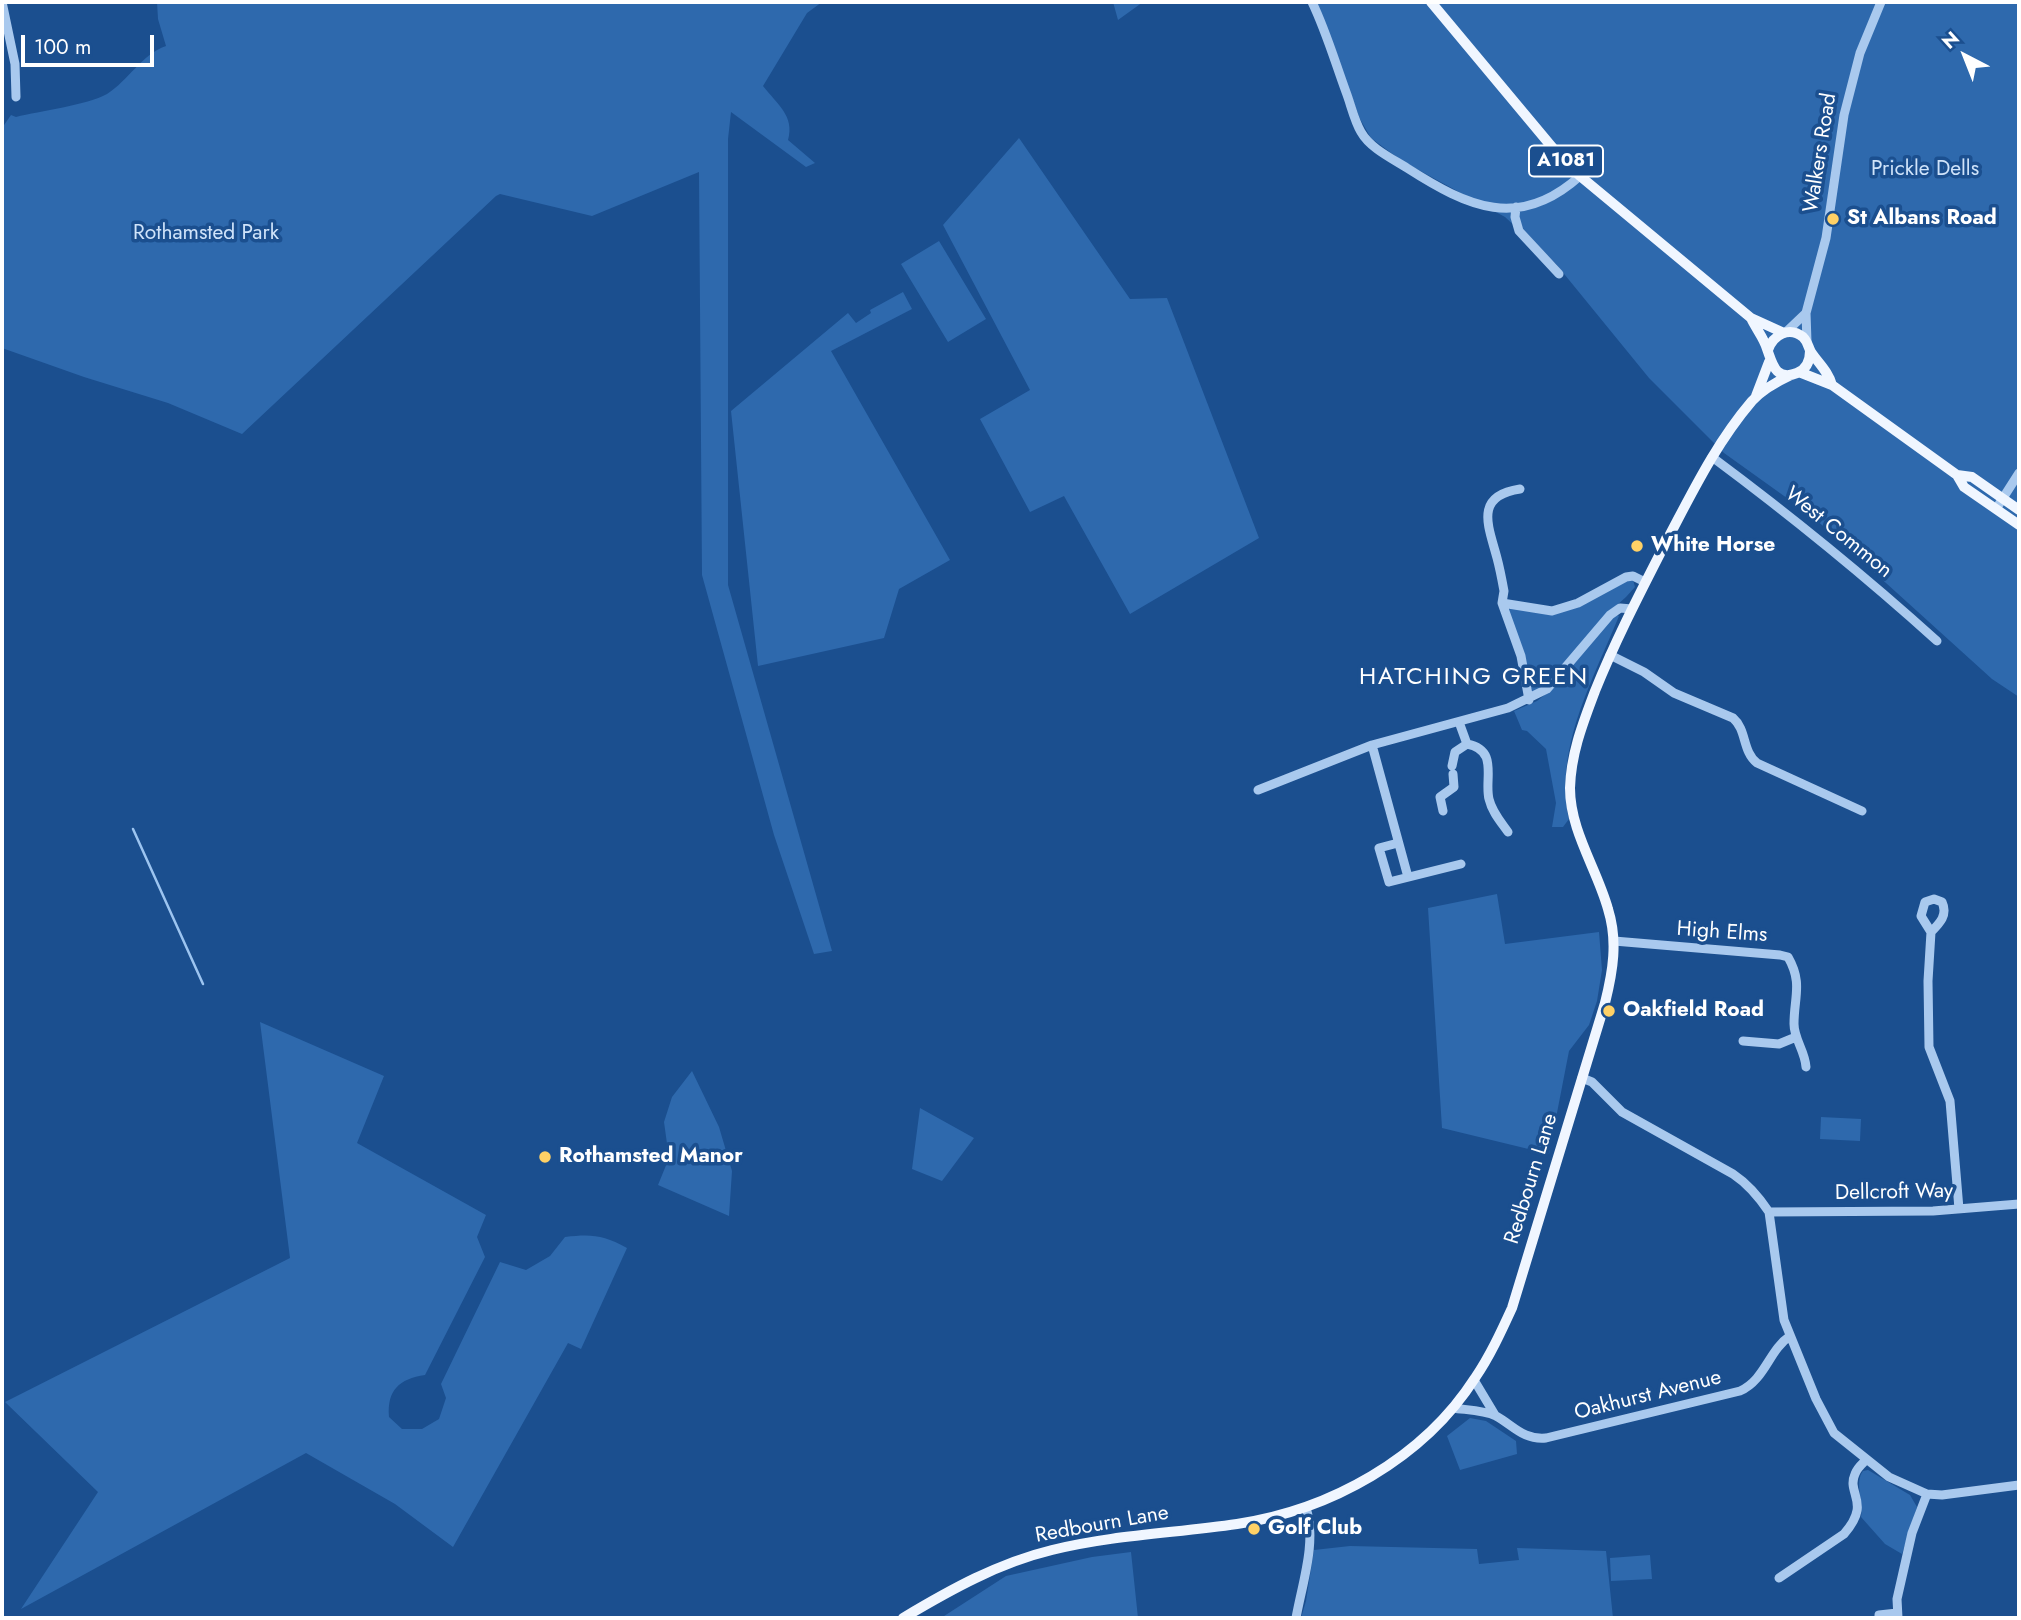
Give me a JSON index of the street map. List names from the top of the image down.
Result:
{
  "streets": {
    "main road": ["A1081", "Redbourn Lane"],
    "street": [
      "Walkers Road",
      "West Common",
      "High Elms",
      "Dellcroft Way",
      "Oakhurst Avenue"
    ]
  },
  "crossings": [
    ["Walkers Road", "A1081"],
    ["Walkers Road", "Redbourn Lane"],
    ["A1081", "Redbourn Lane"],
    ["West Common", "Redbourn Lane"],
    ["High Elms", "Redbourn Lane"],
    ["Redbourn Lane", "Oakhurst Avenue"]
  ],
  "districts": ["HATCHING GREEN"],
  "parks": ["Prickle Dells", "Rothamsted Park"],
  "places": [
    "St Albans Road",
    "White Horse",
    "Oakfield Road",
    "Rothamsted Manor",
    "Golf Club"
  ],
  "scale_bar": "100 m",
  "north": "top left"
}
